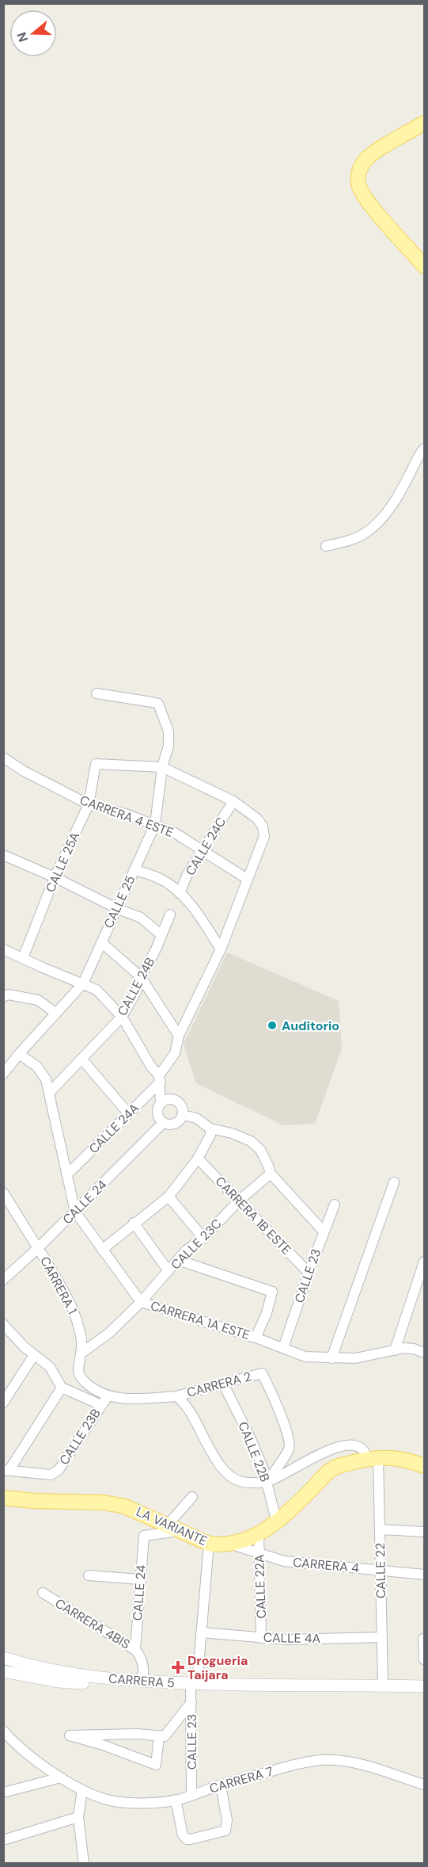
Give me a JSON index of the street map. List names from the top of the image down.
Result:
{
  "streets": {
    "main road": ["LA VARIANTE"],
    "street": [
      "CARRERA 4 ESTE",
      "CALLE 24C",
      "CALLE 25A",
      "CALLE 25",
      "CALLE 24B",
      "CALLE 24A",
      "CALLE 24",
      "CARRERA 1B ESTE",
      "CALLE 23C",
      "CALLE 23",
      "CARRERA 1",
      "CARRERA 1A ESTE",
      "CARRERA 2",
      "CALLE 23B",
      "CALLE 22B",
      "CARRERA 4",
      "CALLE 22",
      "CALLE 22A",
      "CARRERA 4BIS",
      "CALLE 4A",
      "CARRERA 5",
      "CARRERA 7"
    ]
  },
  "crossings": [
    ["CARRERA 4 ESTE", "CALLE 24C"],
    ["CARRERA 4 ESTE", "CALLE 25A"],
    ["CARRERA 4 ESTE", "CALLE 25"],
    ["CARRERA 4 ESTE", "CALLE 24A"],
    ["CALLE 24C", "CALLE 24A"],
    ["CALLE 25A", "CALLE 25"],
    ["CALLE 25", "CARRERA 1A ESTE"],
    ["CALLE 24B", "CARRERA 1A ESTE"],
    ["CALLE 24A", "CARRERA 1A ESTE"],
    ["CALLE 24", "CARRERA 1"],
    ["CALLE 24", "CARRERA 1A ESTE"],
    ["CALLE 24", "LA VARIANTE"],
    ["CALLE 24", "CARRERA 4BIS"],
    ["CALLE 24", "CARRERA 5"],
    ["CARRERA 1B ESTE", "CALLE 23C"],
    ["CARRERA 1B ESTE", "CALLE 23"],
    ["CALLE 23C", "CARRERA 1"],
    ["CALLE 23C", "CARRERA 1A ESTE"],
    ["CALLE 23", "CARRERA 1A ESTE"],
    ["CALLE 23", "LA VARIANTE"],
    ["CALLE 23", "CALLE 4A"],
    ["CALLE 23", "CARRERA 5"],
    ["CALLE 23", "CARRERA 7"],
    ["CARRERA 1", "CARRERA 2"],
    ["CARRERA 1", "CALLE 23B"],
    ["CARRERA 2", "CALLE 22B"],
    ["CALLE 22B", "LA VARIANTE"],
    ["LA VARIANTE", "CARRERA 4"],
    ["LA VARIANTE", "CALLE 22"],
    ["LA VARIANTE", "CALLE 22A"],
    ["CARRERA 4", "CALLE 22"],
    ["CARRERA 4", "CALLE 22A"],
    ["CALLE 22", "CALLE 4A"],
    ["CALLE 22", "CARRERA 5"],
    ["CALLE 22A", "CALLE 4A"]
  ],
  "places": {
    "other": ["Auditorio"],
    "health": ["Drogueria Taijara"]
  },
  "north": "left"
}
